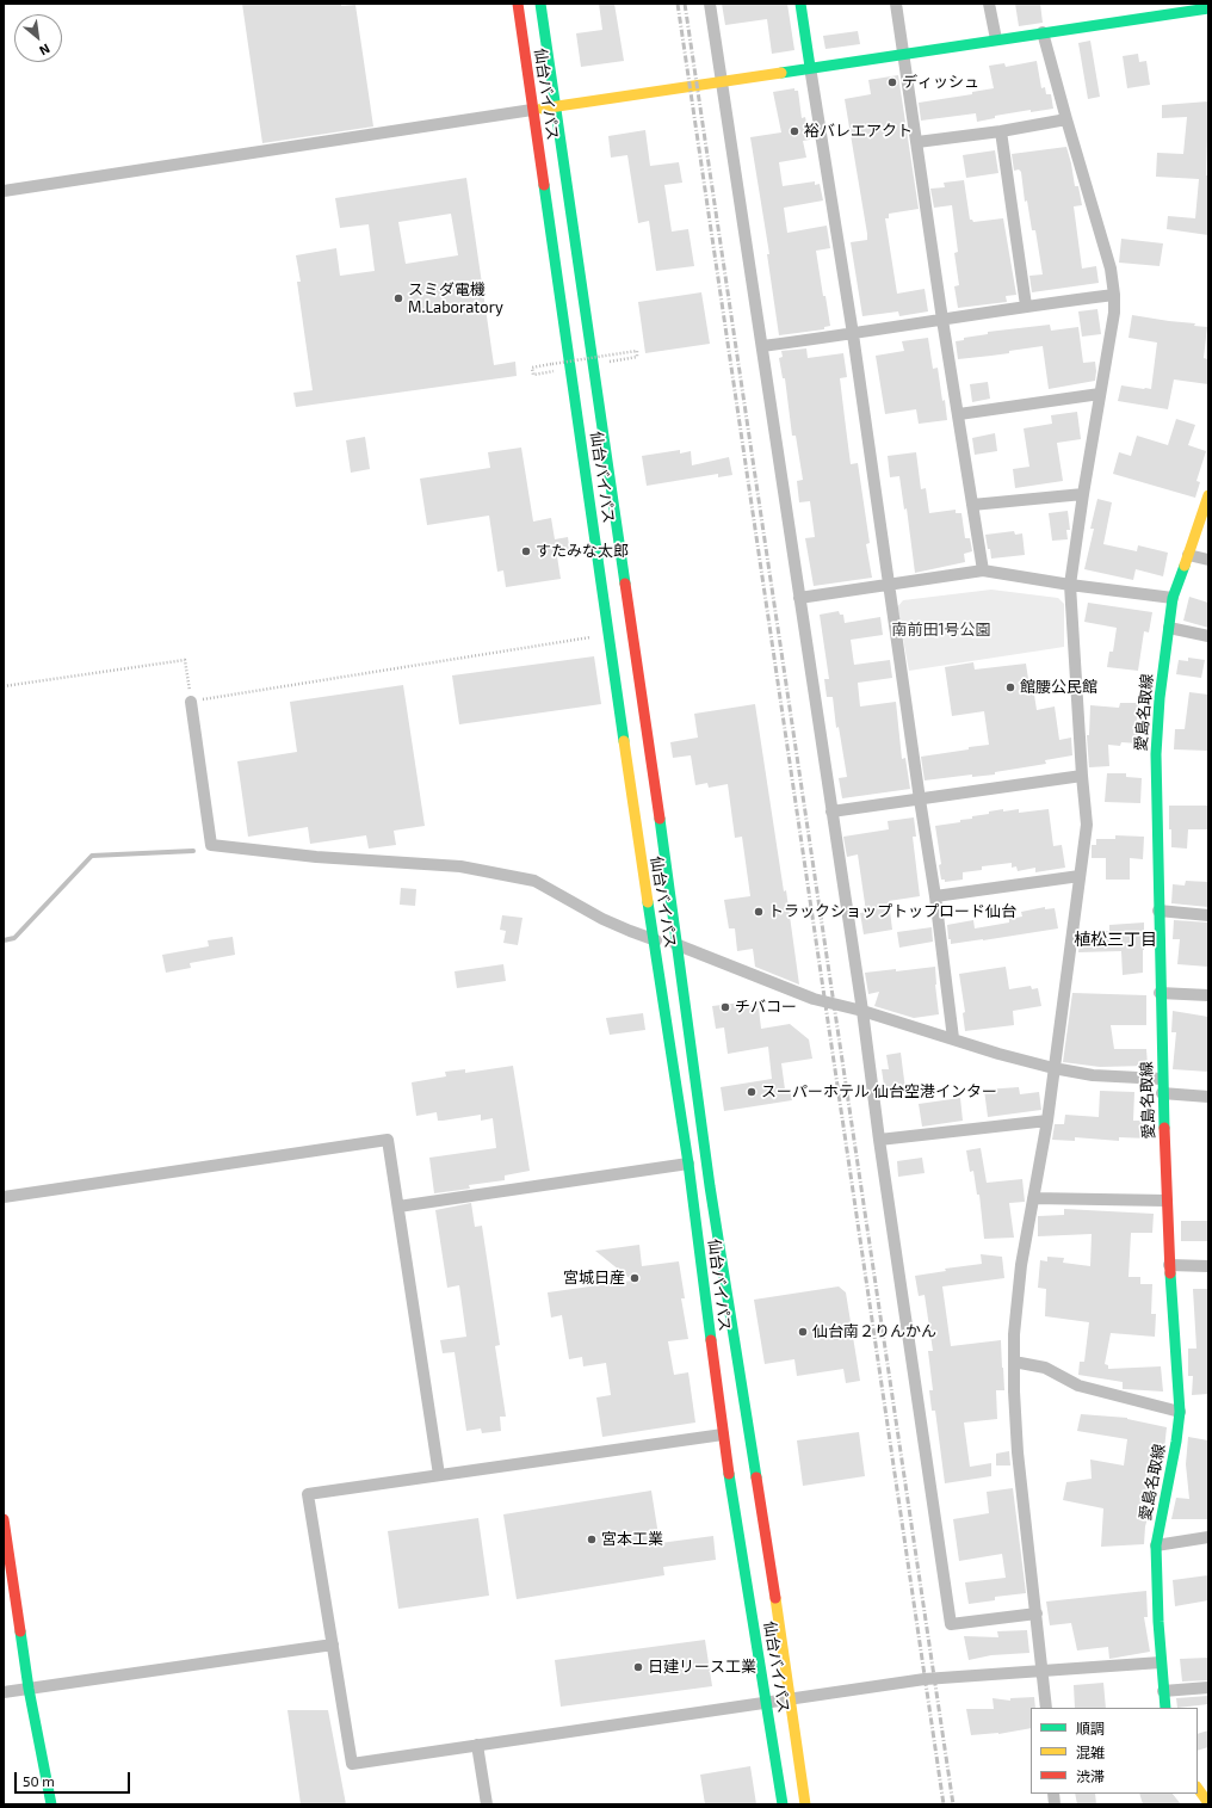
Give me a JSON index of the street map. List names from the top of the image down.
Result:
{
  "streets": {
    "main road": ["仙台バイパス", "愛島名取線"]
  },
  "districts": ["植松三丁目"],
  "parks": ["南前田1号公園"],
  "places": [
    "ディッシュ",
    "裕バレエアクト",
    "スミダ電機 M.Laboratory",
    "すたみな太郎",
    "館腰公民館",
    "トラックショップトップロード仙台",
    "チバコー",
    "スーパーホテル 仙台空港インター",
    "宮城日産",
    "仙台南２りんかん",
    "宮本工業",
    "日建リース工業"
  ],
  "legend": ["順調", "混雑", "渋滞"],
  "scale_bar": "50 m",
  "north": "bottom right"
}
